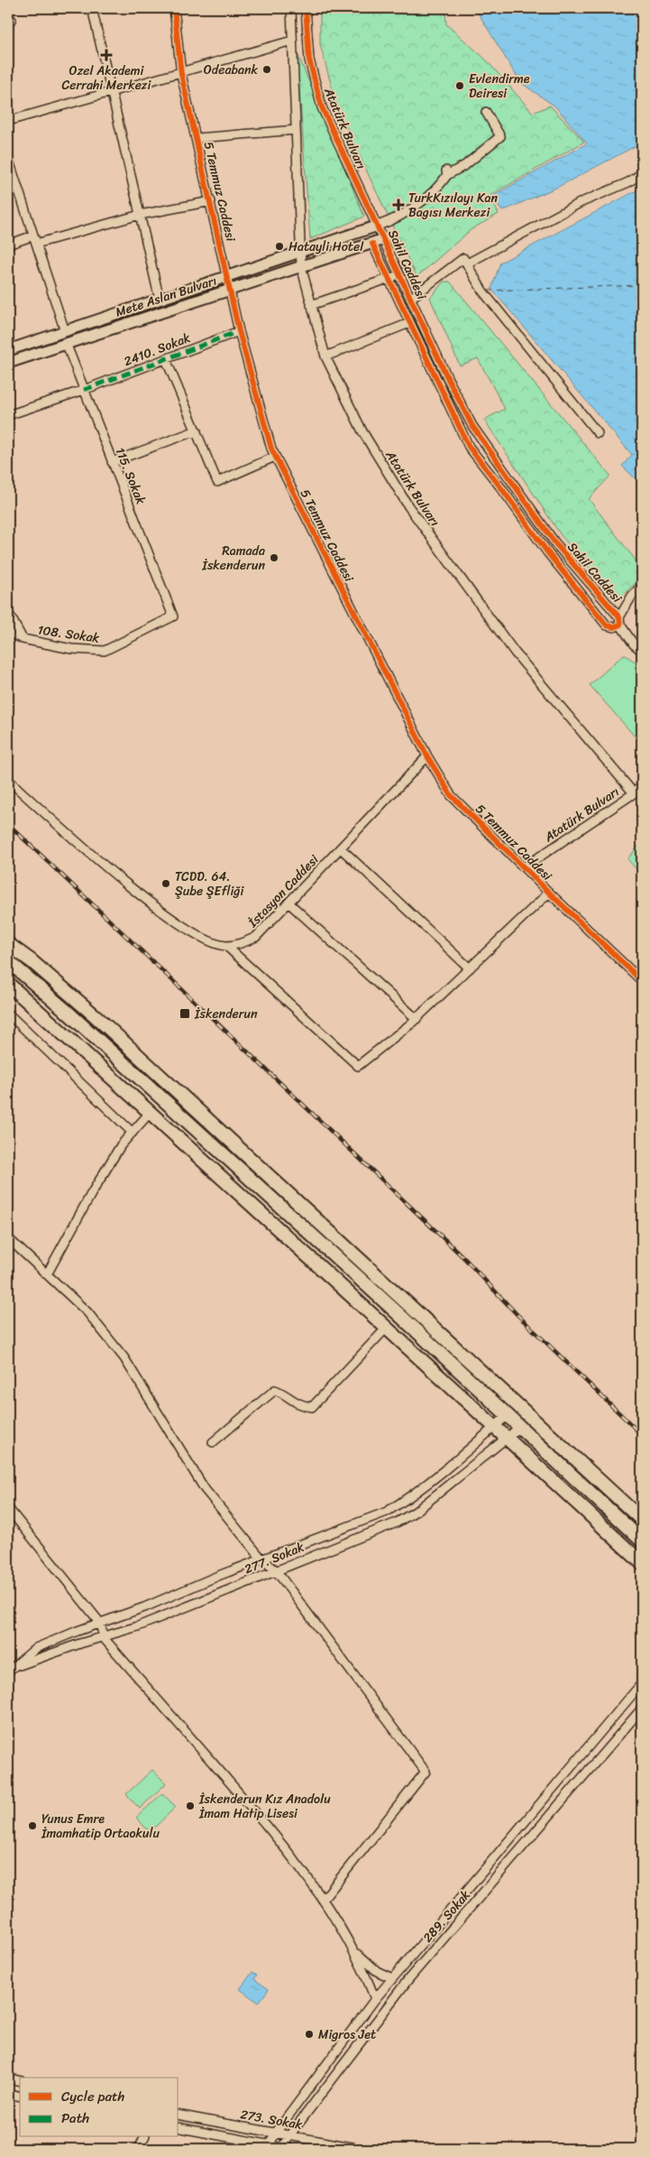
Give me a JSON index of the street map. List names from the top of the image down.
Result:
{
  "streets": {
    "main road": ["Mete Aslan Bulvarı"],
    "street": [
      "Atatürk Bulvarı",
      "5 Temmuz Caddesi",
      "Sahil Caddesi",
      "2410. Sokak",
      "115. Sokak",
      "108. Sokak",
      "İstasyon Caddesi",
      "277. Sokak",
      "289. Sokak",
      "273. Sokak"
    ]
  },
  "crossings": [
    ["Atatürk Bulvarı", "5 Temmuz Caddesi"],
    ["Atatürk Bulvarı", "Sahil Caddesi"],
    ["Atatürk Bulvarı", "Mete Aslan Bulvarı"],
    ["5 Temmuz Caddesi", "Mete Aslan Bulvarı"],
    ["5 Temmuz Caddesi", "2410. Sokak"],
    ["5 Temmuz Caddesi", "İstasyon Caddesi"],
    ["Sahil Caddesi", "Mete Aslan Bulvarı"],
    ["Mete Aslan Bulvarı", "115. Sokak"],
    ["2410. Sokak", "115. Sokak"],
    ["115. Sokak", "108. Sokak"],
    ["289. Sokak", "273. Sokak"]
  ],
  "places": {
    "health": ["Ozel Akademi Cerrahi Merkezi", "TurkKızılayı Kan Bagısı Merkezi"],
    "other": [
      "Odeabank",
      "Evlendirme Deiresi",
      "Hatayli Hotel",
      "Ramada İskenderun",
      "TCDD. 64. Şube ŞEfliği",
      "İskenderun Kız Anadolu İmam Hatip Lisesi",
      "Yunus Emre İmamhatip Ortaokulu",
      "Migros Jet"
    ],
    "transit": ["İskenderun"]
  },
  "legend": ["Cycle path", "Path"]
}
